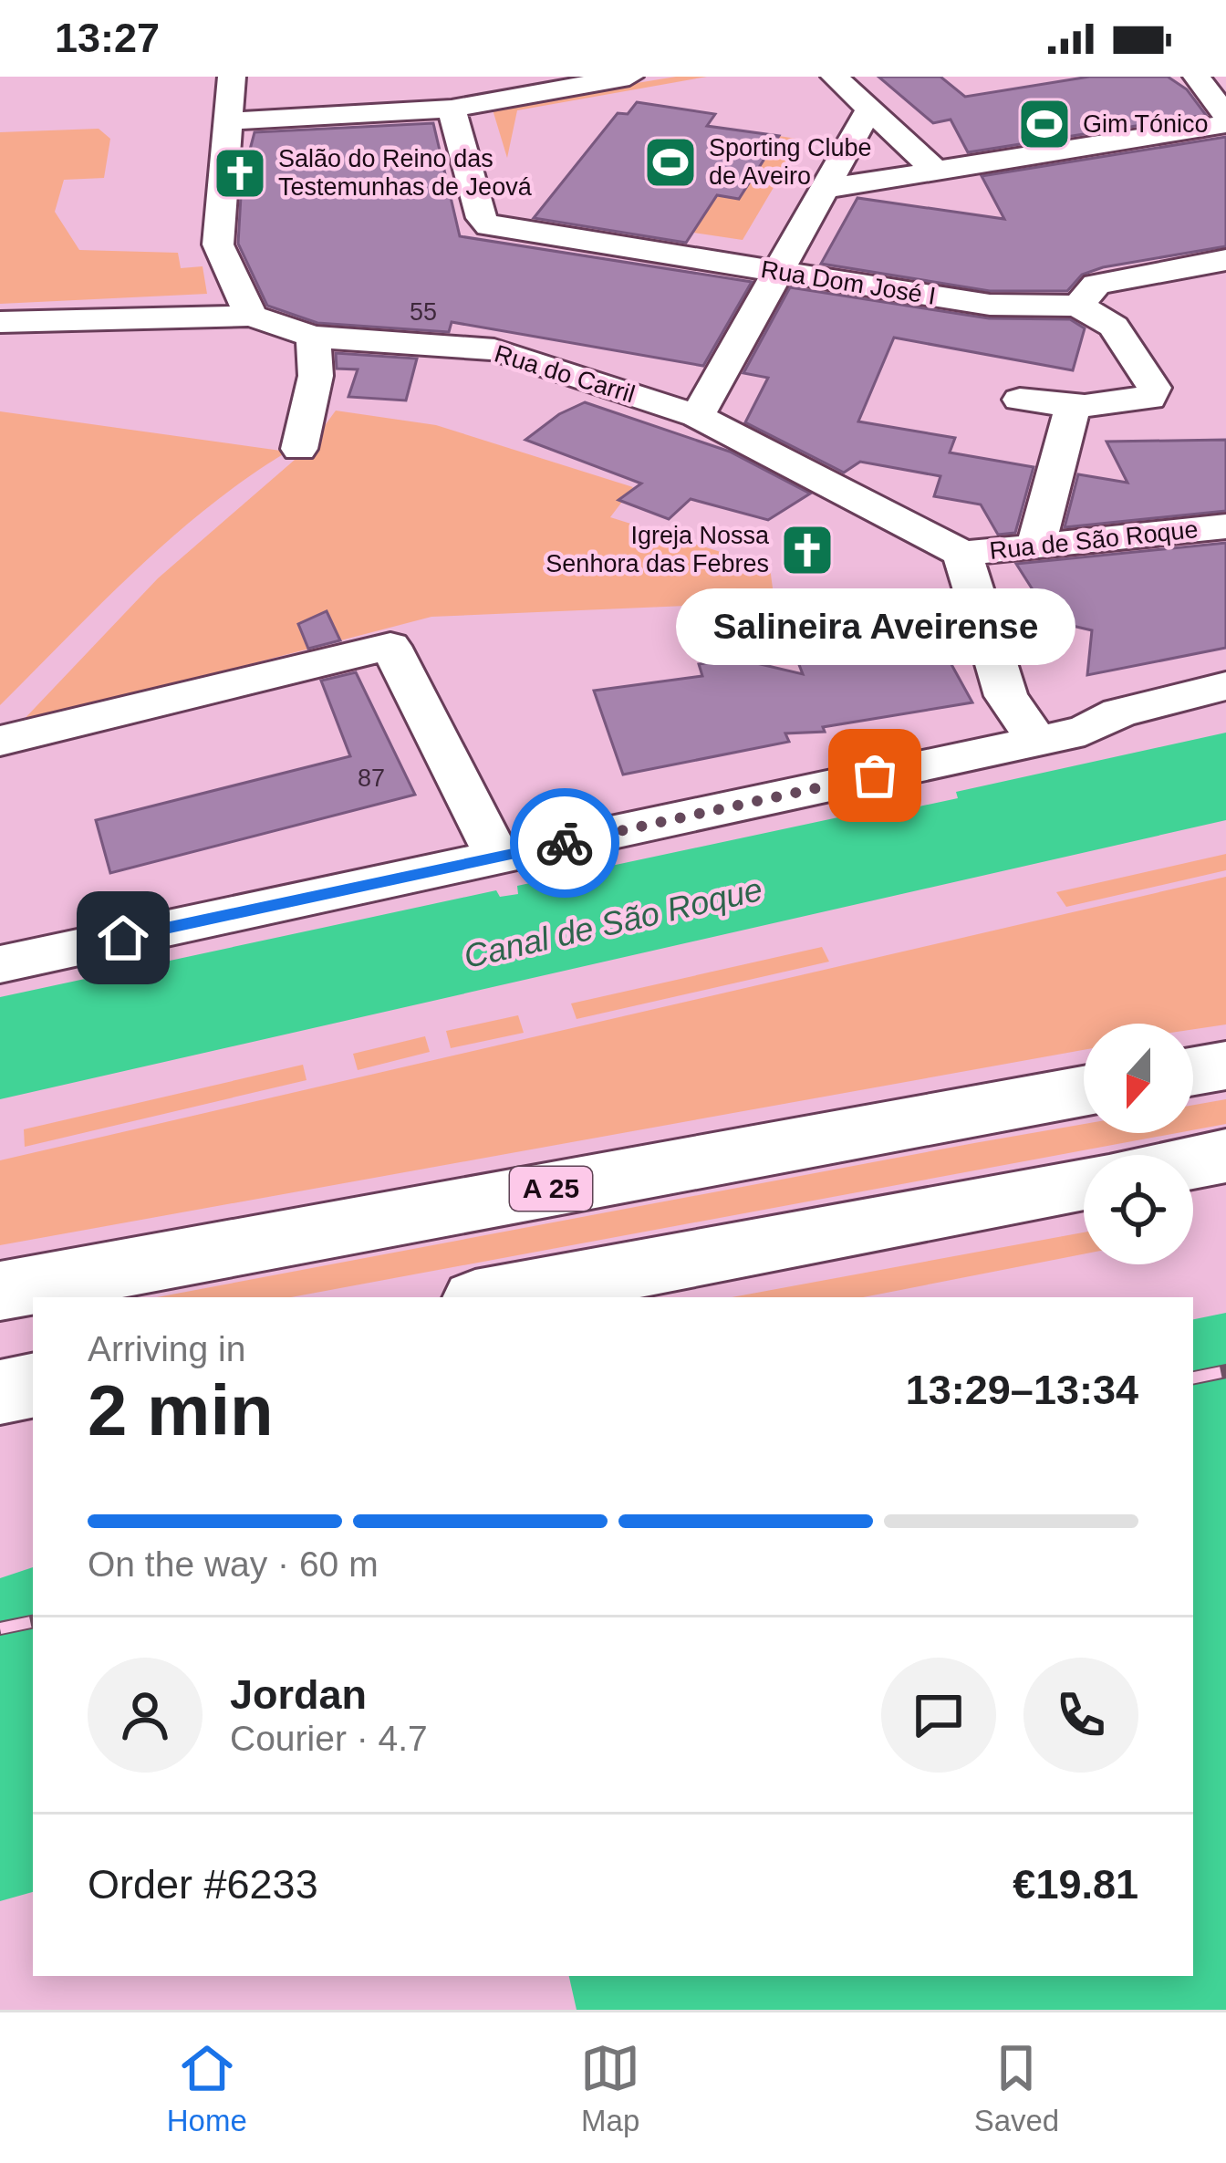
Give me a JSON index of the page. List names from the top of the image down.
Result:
{
  "streets": {
    "highway": ["A 25"],
    "street": ["Rua Dom José I", "Rua do Carril", "Rua de São Roque"]
  },
  "crossings": [
    ["Rua do Carril", "Rua de São Roque"]
  ],
  "water": ["Canal de São Roque"],
  "places": {
    "sports": ["Gim Tónico", "Sporting Clube de Aveiro"],
    "church": ["Salão do Reino das Testemunhas de Jeová", "Igreja Nossa Senhora das Febres"],
    "other": ["Salineira Aveirense"]
  },
  "house_numbers": ["55", "87"],
  "north": "bottom",
  "page": {
    "status": "13:27",
    "bubble": "Salineira Aveirense",
    "heading": ["2 min", "Arriving in", "13:29–13:34"],
    "panel": [
      "Jordan",
      "Courier · 4.7",
      "Order #6233",
      "€19.81"
    ],
    "bar": "On the way · 60 m",
    "tabs": ["Home", "Map", "Saved"]
  }
}
